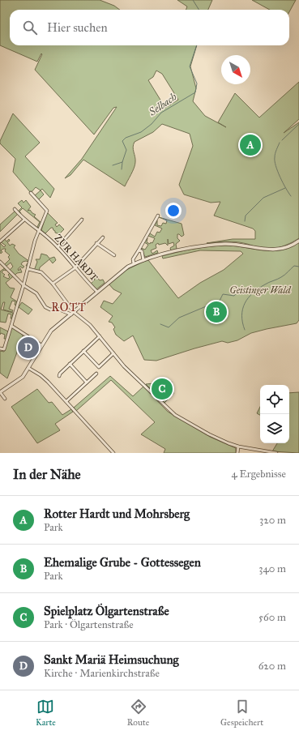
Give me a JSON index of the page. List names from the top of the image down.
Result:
{
  "streets": {
    "street": ["ZUR HARDT"]
  },
  "districts": ["ROTT"],
  "water": ["Selbach"],
  "parks": ["Geistinger Wald"],
  "north": "bottom right",
  "page": {
    "search": "Hier suchen",
    "pins": [
      "A",
      "B",
      "D",
      "C"
    ],
    "heading": ["In der Nähe", "4 Ergebnisse"],
    "list": [
      {
        "mark": "A",
        "name": "Rotter Hardt und Mohrsberg",
        "note": "Park",
        "value": "320 m"
      },
      {
        "mark": "B",
        "name": "Ehemalige Grube - Gottessegen",
        "note": "Park",
        "value": "340 m"
      },
      {
        "mark": "C",
        "name": "Spielplatz Ölgartenstraße",
        "note": "Park · Ölgartenstraße",
        "value": "560 m"
      },
      {
        "mark": "D",
        "name": "Sankt Mariä Heimsuchung",
        "note": "Kirche · Marienkirchstraße",
        "value": "620 m"
      }
    ],
    "nav": ["Karte", "Route", "Gespeichert"]
  }
}
